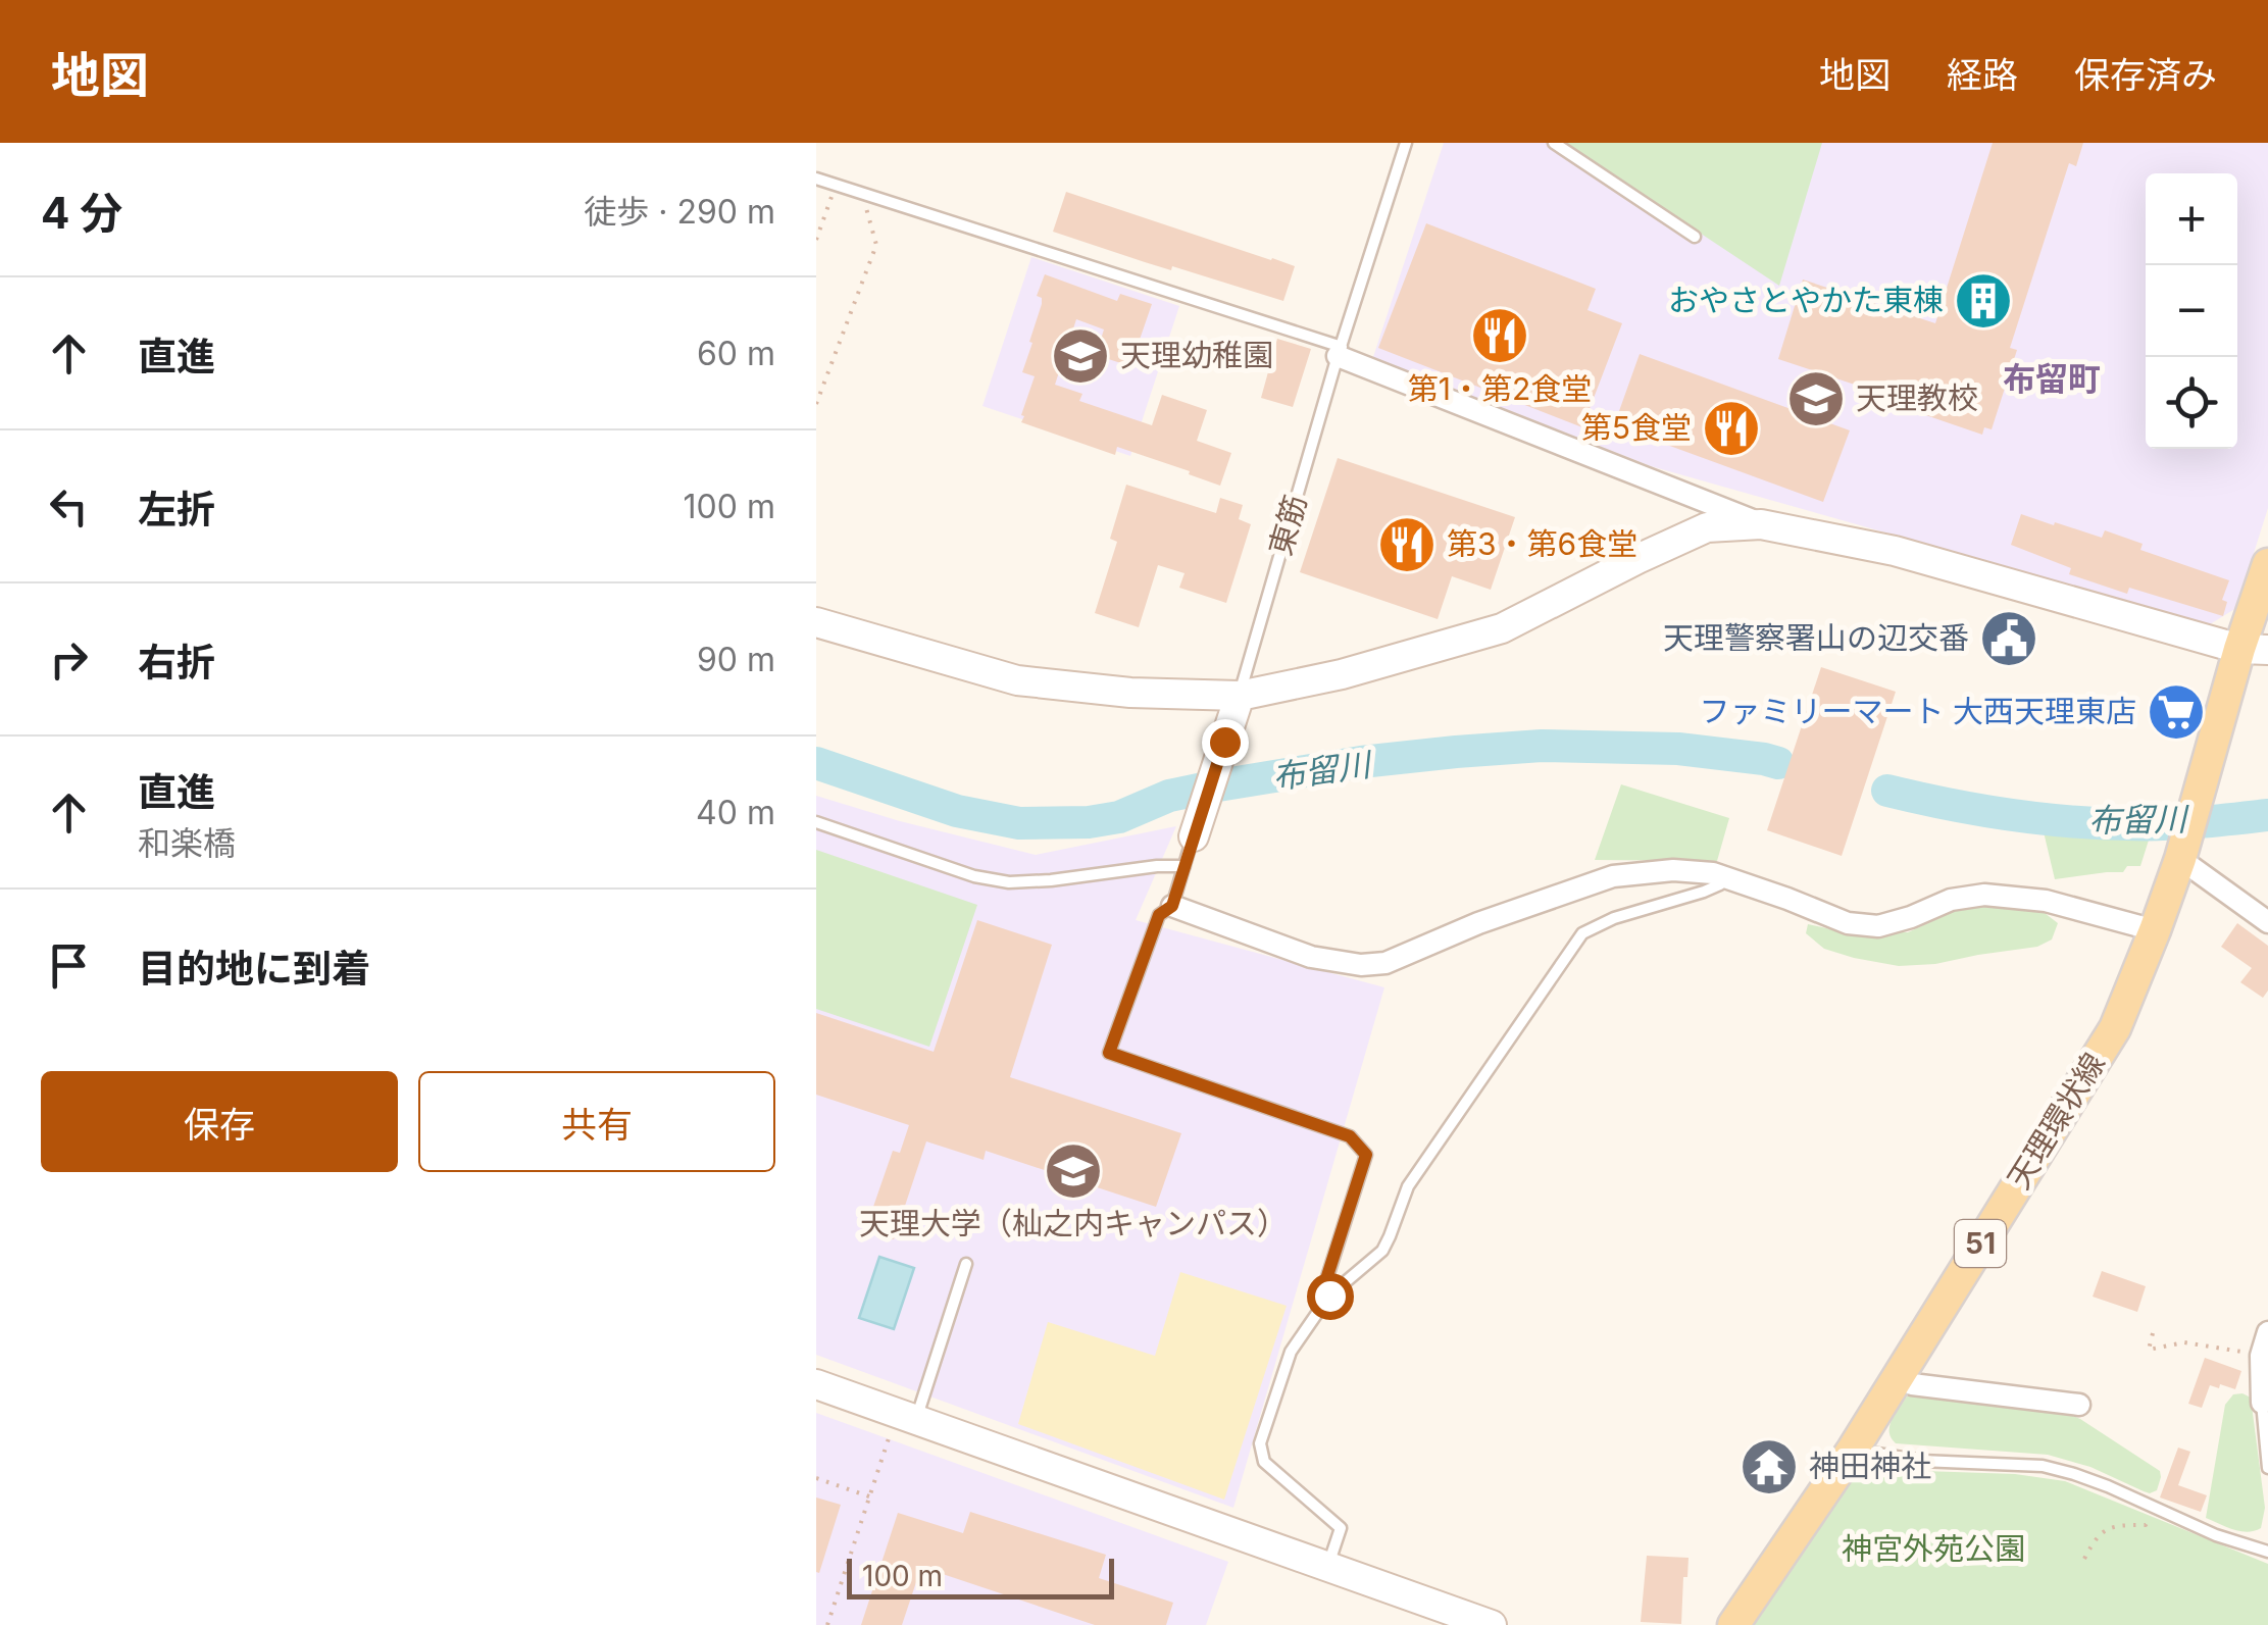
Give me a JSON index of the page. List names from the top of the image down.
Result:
{
  "streets": {
    "main road": ["天理環状線", "51"],
    "lane": ["東筋"]
  },
  "districts": ["布留町"],
  "water": ["布留川"],
  "parks": ["神宮外苑公園"],
  "places": {
    "building": ["おやさとやかた東棟"],
    "restaurant": ["第1・第2食堂", "第5食堂", "第3・第6食堂"],
    "school or university": ["天理幼稚園", "天理教校", "天理大学（杣之内キャンパス）"],
    "public building": ["天理警察署山の辺交番"],
    "supermarket": ["ファミリーマート 大西天理東店"],
    "temple": ["神田神社"]
  },
  "scale_bar": "100 m",
  "page": {
    "header": "地図",
    "nav": ["地図", "経路", "保存済み"],
    "heading": ["4 分", "徒歩 · 290 m"],
    "map_buttons": ["+", "−"],
    "list": [
      ["直進", "60 m"],
      ["左折", "100 m"],
      ["右折", "90 m"],
      ["直進", "和楽橋", "40 m"],
      "目的地に到着"
    ],
    "buttons": ["保存", "共有"],
    "scale": "100 m"
  }
}
